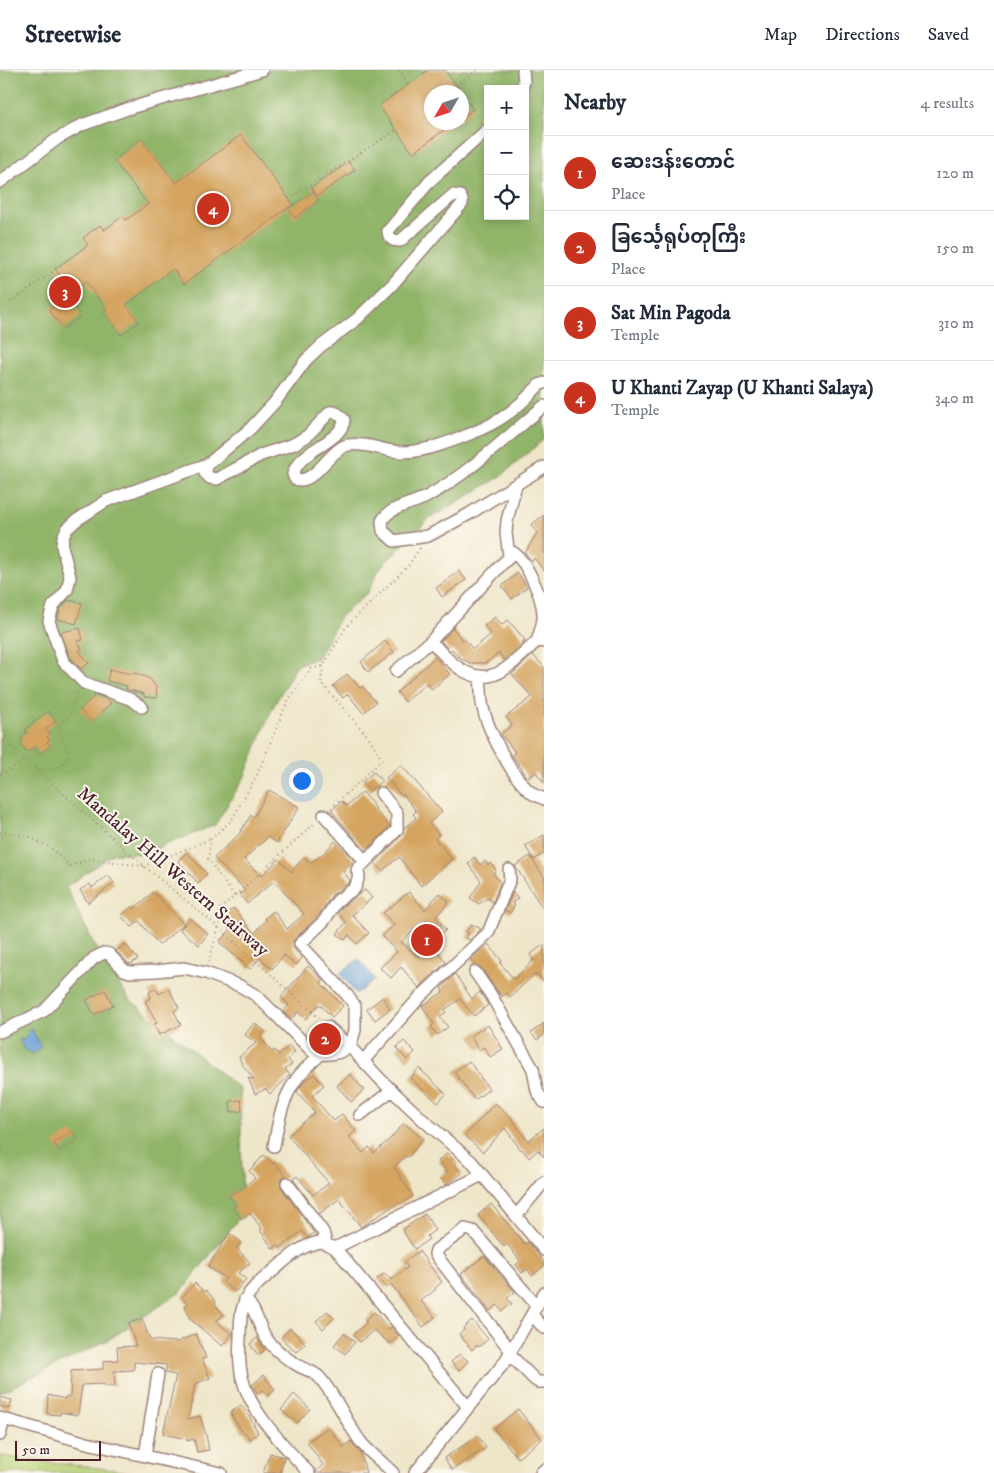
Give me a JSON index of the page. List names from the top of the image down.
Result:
{
  "streets": {
    "path": ["Mandalay Hill Western Stairway"]
  },
  "scale_bar": "50 m",
  "north": "bottom left",
  "page": {
    "header": "Streetwise",
    "nav": ["Map", "Directions", "Saved"],
    "heading": ["Nearby", "4 results"],
    "map_buttons": ["+", "−"],
    "list": [
      {
        "mark": "1",
        "name": "ဆေးဒန်းတောင်",
        "note": "Place",
        "value": "120 m"
      },
      {
        "mark": "2",
        "name": "ခြင်္သေ့ရုပ်တုကြီး",
        "note": "Place",
        "value": "150 m"
      },
      {
        "mark": "3",
        "name": "Sat Min Pagoda",
        "note": "Temple",
        "value": "310 m"
      },
      {
        "mark": "4",
        "name": "U Khanti Zayap (U Khanti Salaya)",
        "note": "Temple",
        "value": "340 m"
      }
    ],
    "pins": [
      "4",
      "3",
      "1",
      "2"
    ],
    "scale": "50 m"
  }
}
